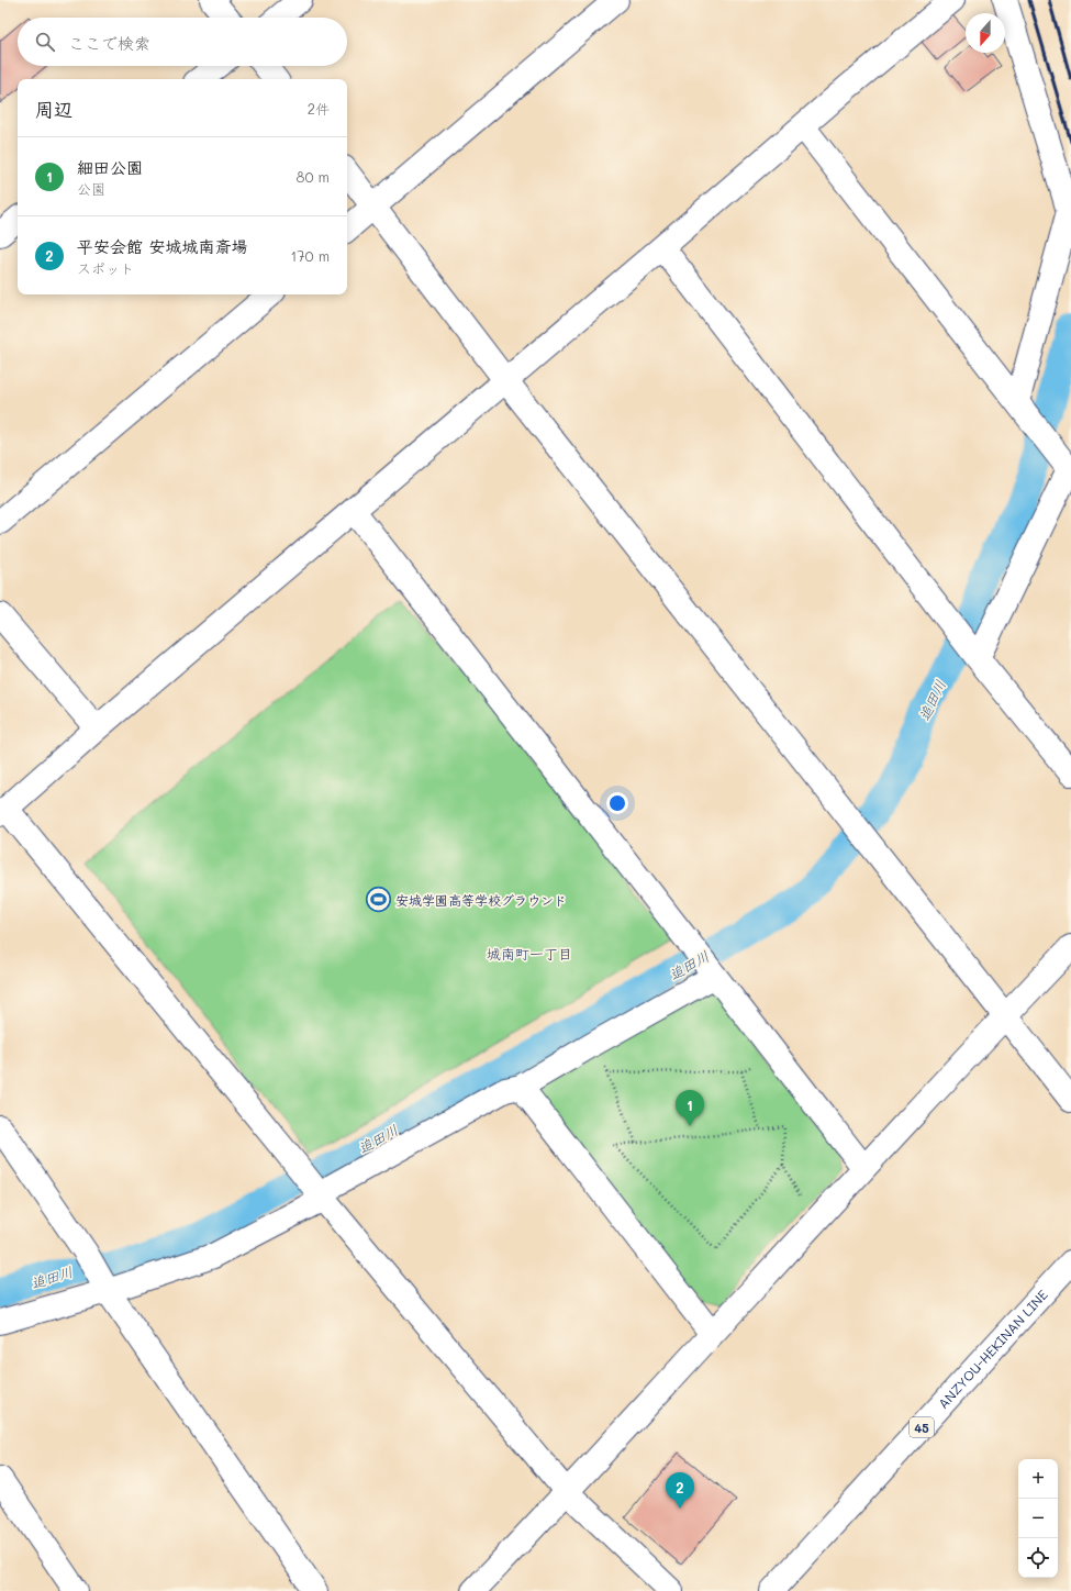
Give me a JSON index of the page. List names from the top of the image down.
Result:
{
  "streets": {
    "street": ["ANZYOU-HEKINAN LINE", "45"]
  },
  "districts": ["城南町一丁目"],
  "water": ["追田川"],
  "places": {
    "sports": ["安城学園高等学校グラウンド"]
  },
  "north": "bottom",
  "page": {
    "search": "ここで検索",
    "heading": ["周辺", "2件"],
    "list": [
      {
        "mark": "1",
        "name": "細田公園",
        "note": "公園",
        "value": "80 m"
      },
      {
        "mark": "2",
        "name": "平安会館 安城城南斎場",
        "note": "スポット",
        "value": "170 m"
      }
    ],
    "pins": ["1", "2"],
    "map_buttons": ["+", "−"]
  }
}
